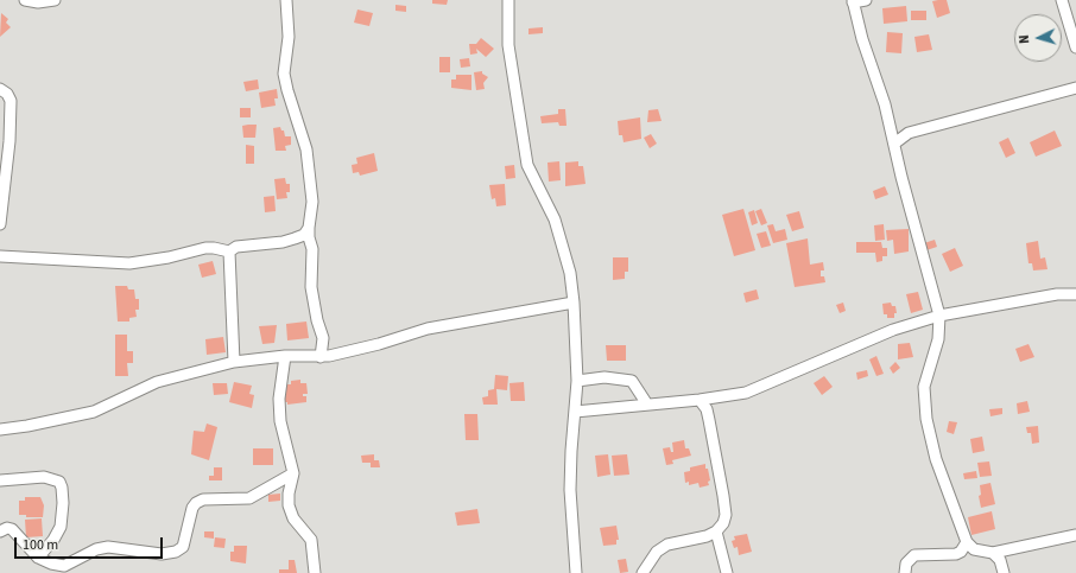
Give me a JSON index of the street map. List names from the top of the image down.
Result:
{
  "scale_bar": "100 m",
  "north": "left"
}
